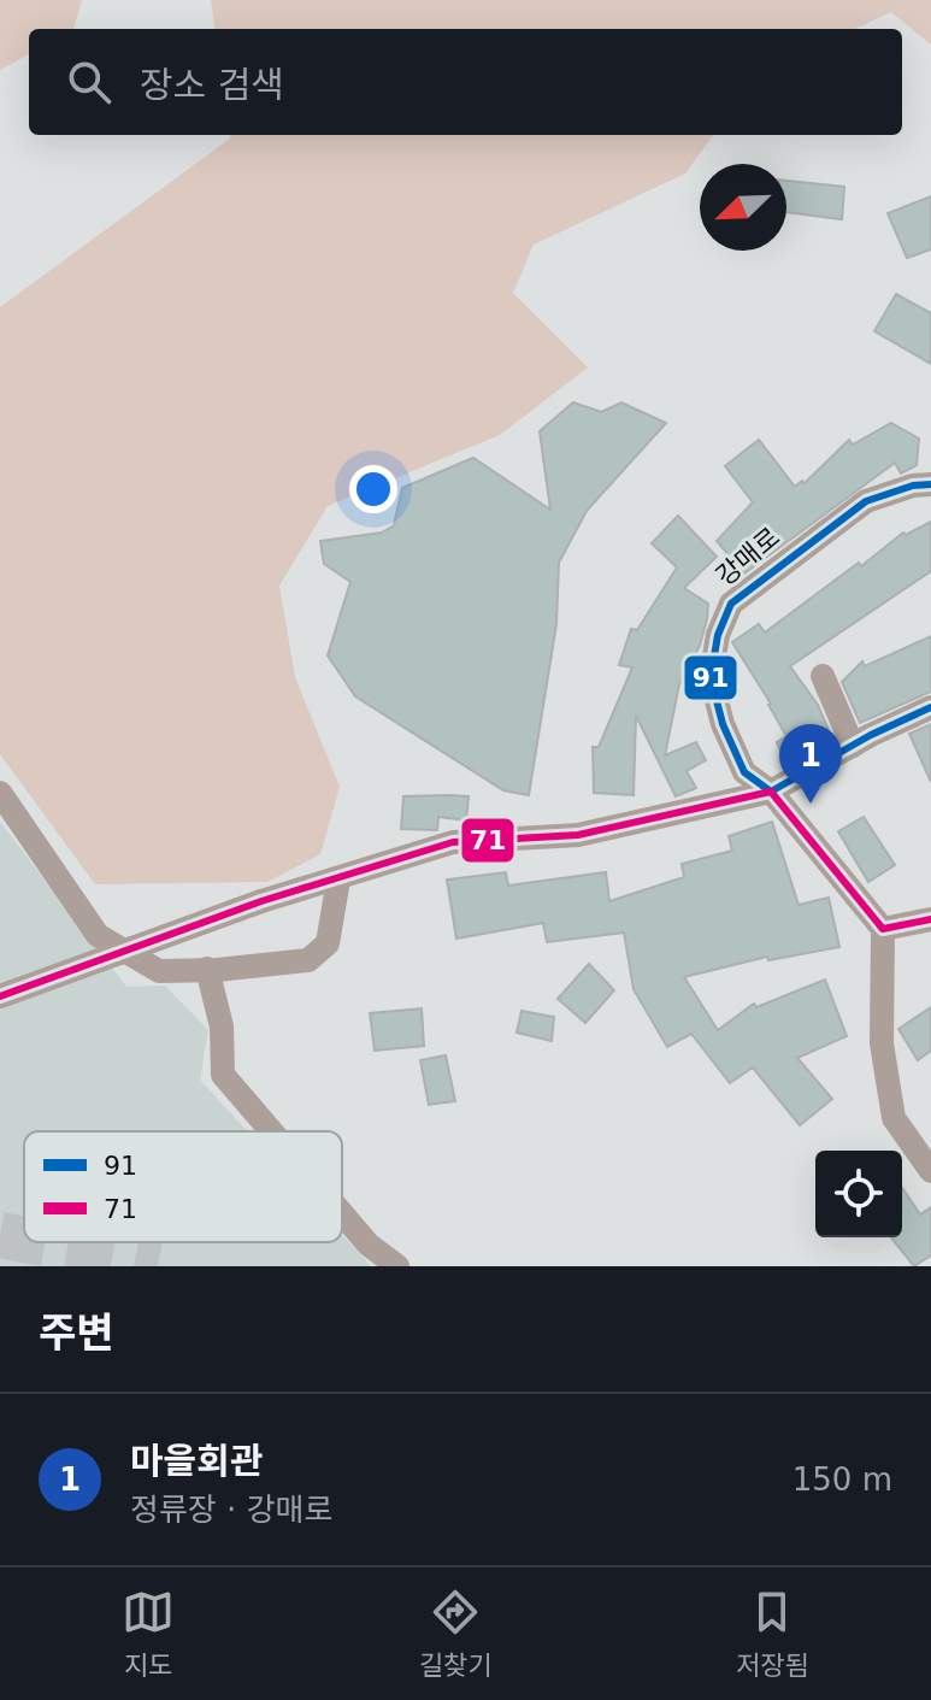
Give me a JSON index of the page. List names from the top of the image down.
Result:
{
  "streets": {
    "street": ["강매로"]
  },
  "lines": ["transit line 91", "transit line 71"],
  "legend": ["91", "71"],
  "north": "bottom left",
  "page": {
    "search": "장소 검색",
    "pins": "1",
    "heading": "주변",
    "list": [
      {
        "mark": "1",
        "name": "마을회관",
        "note": "정류장 · 강매로",
        "value": "150 m"
      }
    ],
    "nav": ["지도", "길찾기", "저장됨"]
  }
}
